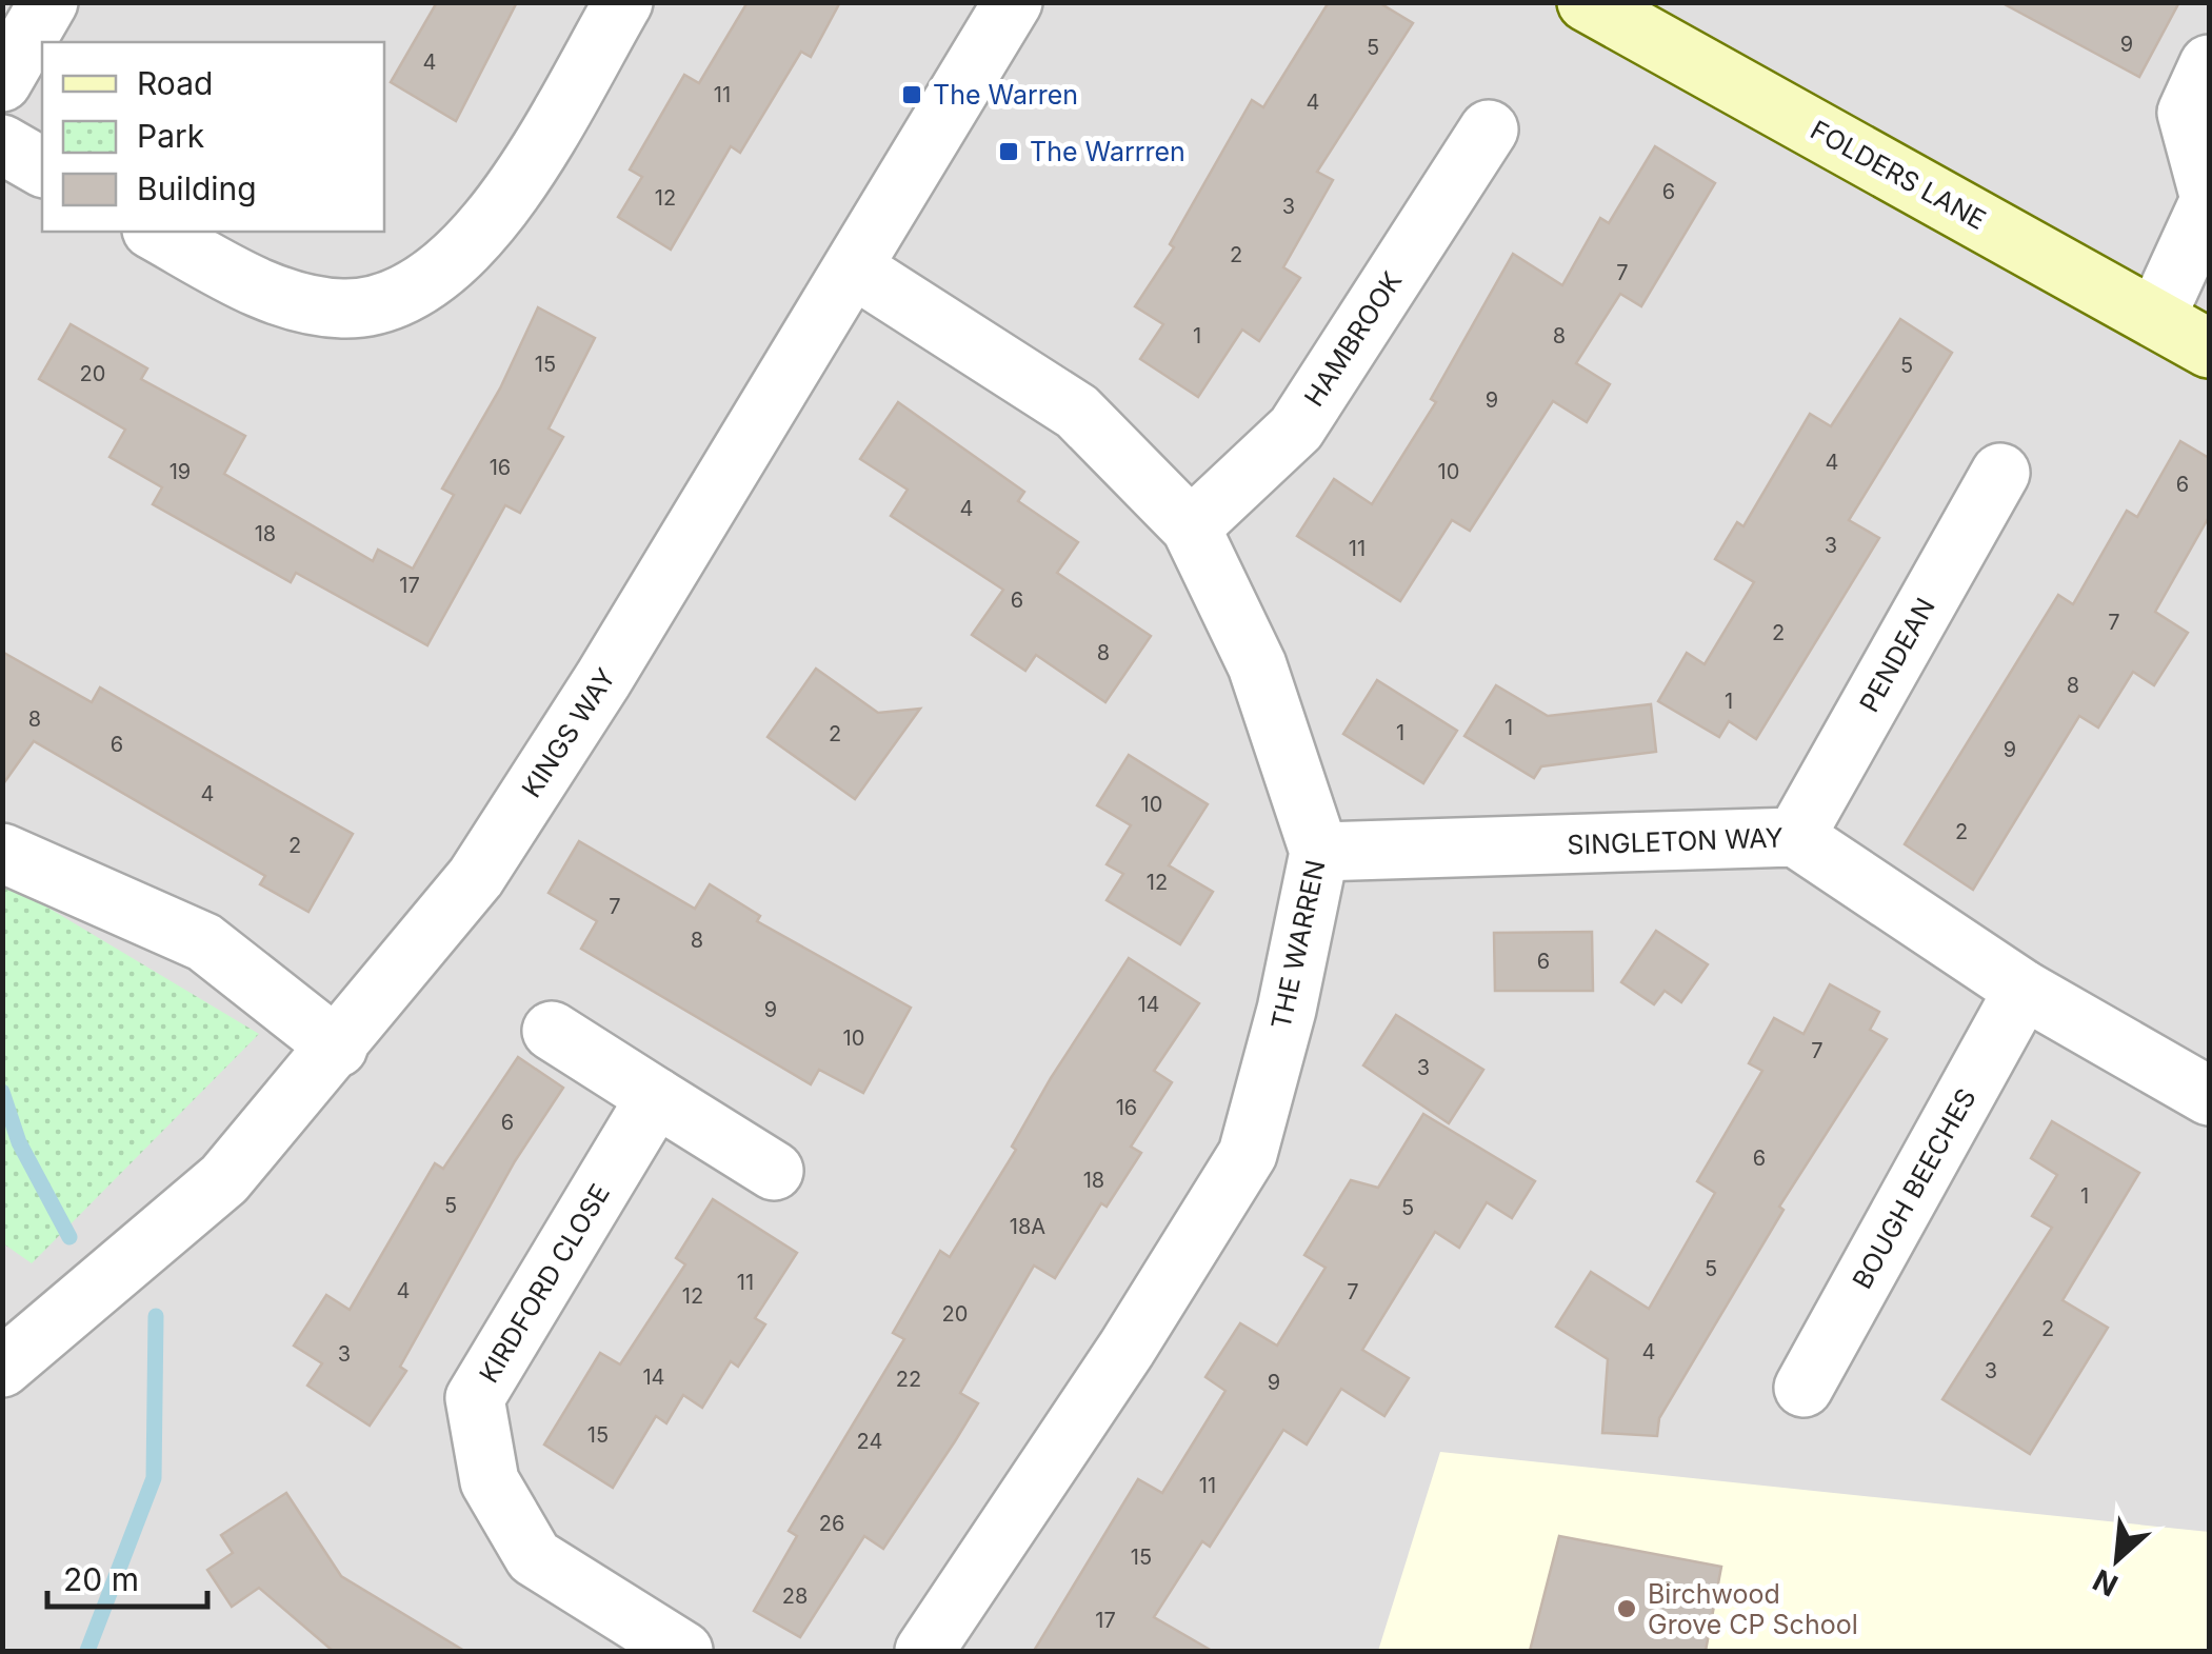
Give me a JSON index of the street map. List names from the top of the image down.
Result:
{
  "streets": {
    "main road": ["FOLDERS LANE"],
    "street": [
      "HAMBROOK",
      "PENDEAN",
      "KINGS WAY",
      "SINGLETON WAY",
      "THE WARREN",
      "BOUGH BEECHES",
      "KIRDFORD CLOSE"
    ]
  },
  "crossings": [
    ["HAMBROOK", "THE WARREN"],
    ["PENDEAN", "SINGLETON WAY"],
    ["KINGS WAY", "THE WARREN"],
    ["SINGLETON WAY", "THE WARREN"],
    ["SINGLETON WAY", "BOUGH BEECHES"]
  ],
  "places": {
    "transit": ["The Warren", "The Warrren"],
    "other": ["Birchwood Grove CP School"]
  },
  "house_numbers": [
    "9",
    "5",
    "4",
    "11",
    "4",
    "6",
    "12",
    "3",
    "2",
    "7",
    "1",
    "8",
    "15",
    "5",
    "20",
    "9",
    "4",
    "16",
    "19",
    "10",
    "6",
    "4",
    "18",
    "3",
    "11",
    "17",
    "6",
    "7",
    "2",
    "8",
    "8",
    "1",
    "8",
    "1",
    "1",
    "2",
    "6",
    "9",
    "4",
    "10",
    "2",
    "2",
    "12",
    "7",
    "8",
    "6",
    "14",
    "9",
    "10",
    "7",
    "3",
    "16",
    "6",
    "6",
    "18",
    "1",
    "5",
    "5",
    "18A",
    "5",
    "11",
    "4",
    "7",
    "12",
    "20",
    "2",
    "4",
    "3",
    "3",
    "14",
    "22",
    "9",
    "15",
    "24",
    "11",
    "26",
    "15",
    "28",
    "17"
  ],
  "legend": ["Road", "Park", "Building"],
  "scale_bar": "20 m",
  "north": "bottom left"
}
